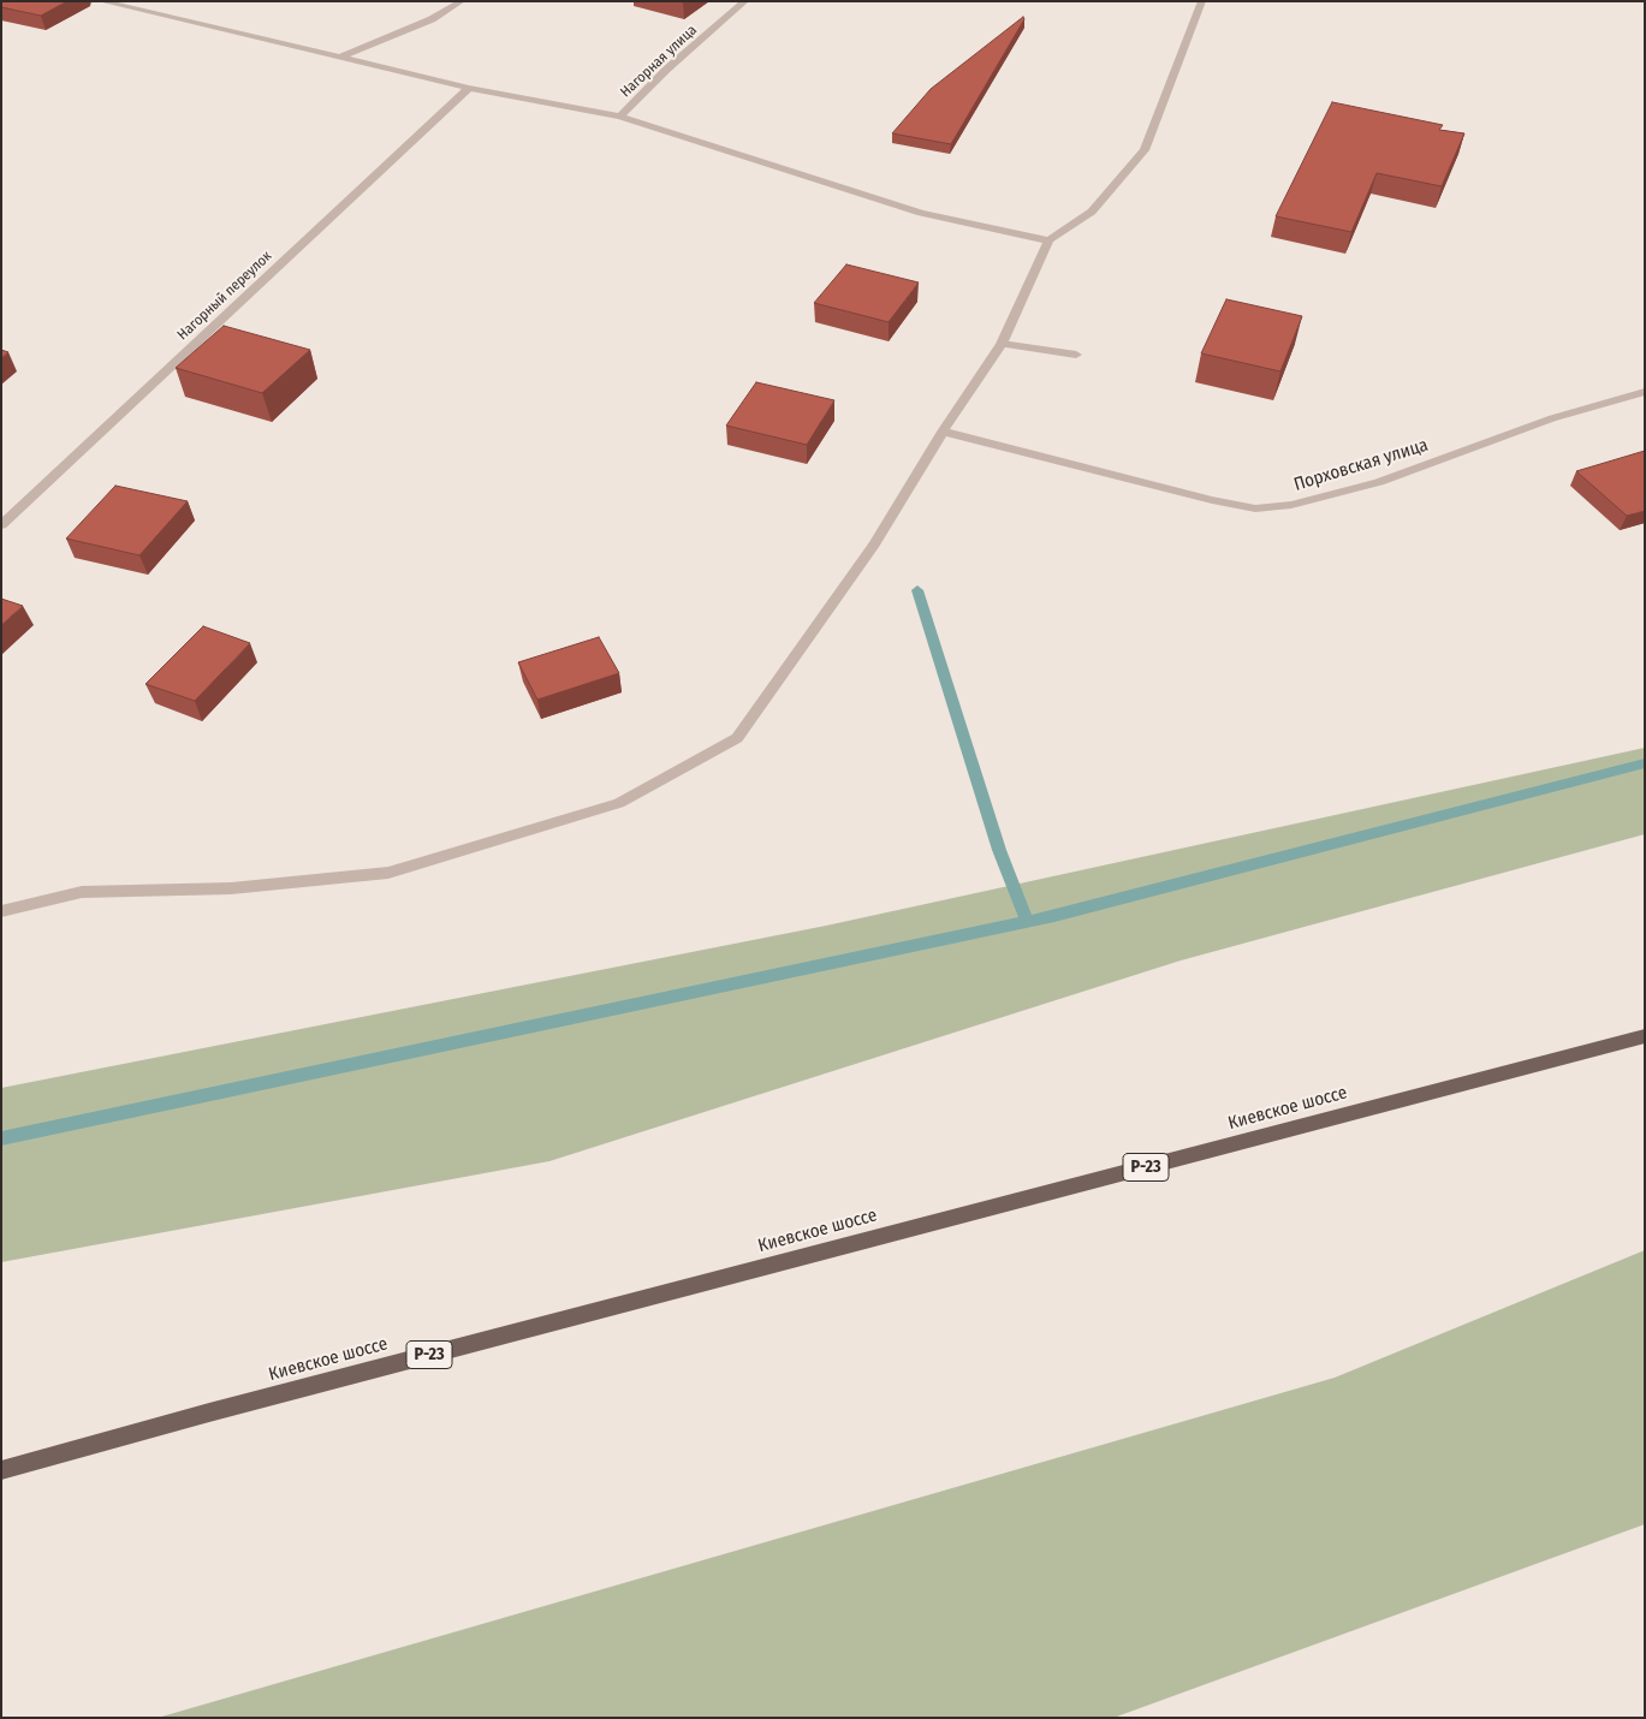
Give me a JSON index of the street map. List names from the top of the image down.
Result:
{
  "streets": {
    "main road": ["Киевское шоссе", "Р-23"],
    "street": ["Нагорная улица", "Нагорный переулок", "Порховская улица"]
  }
}
